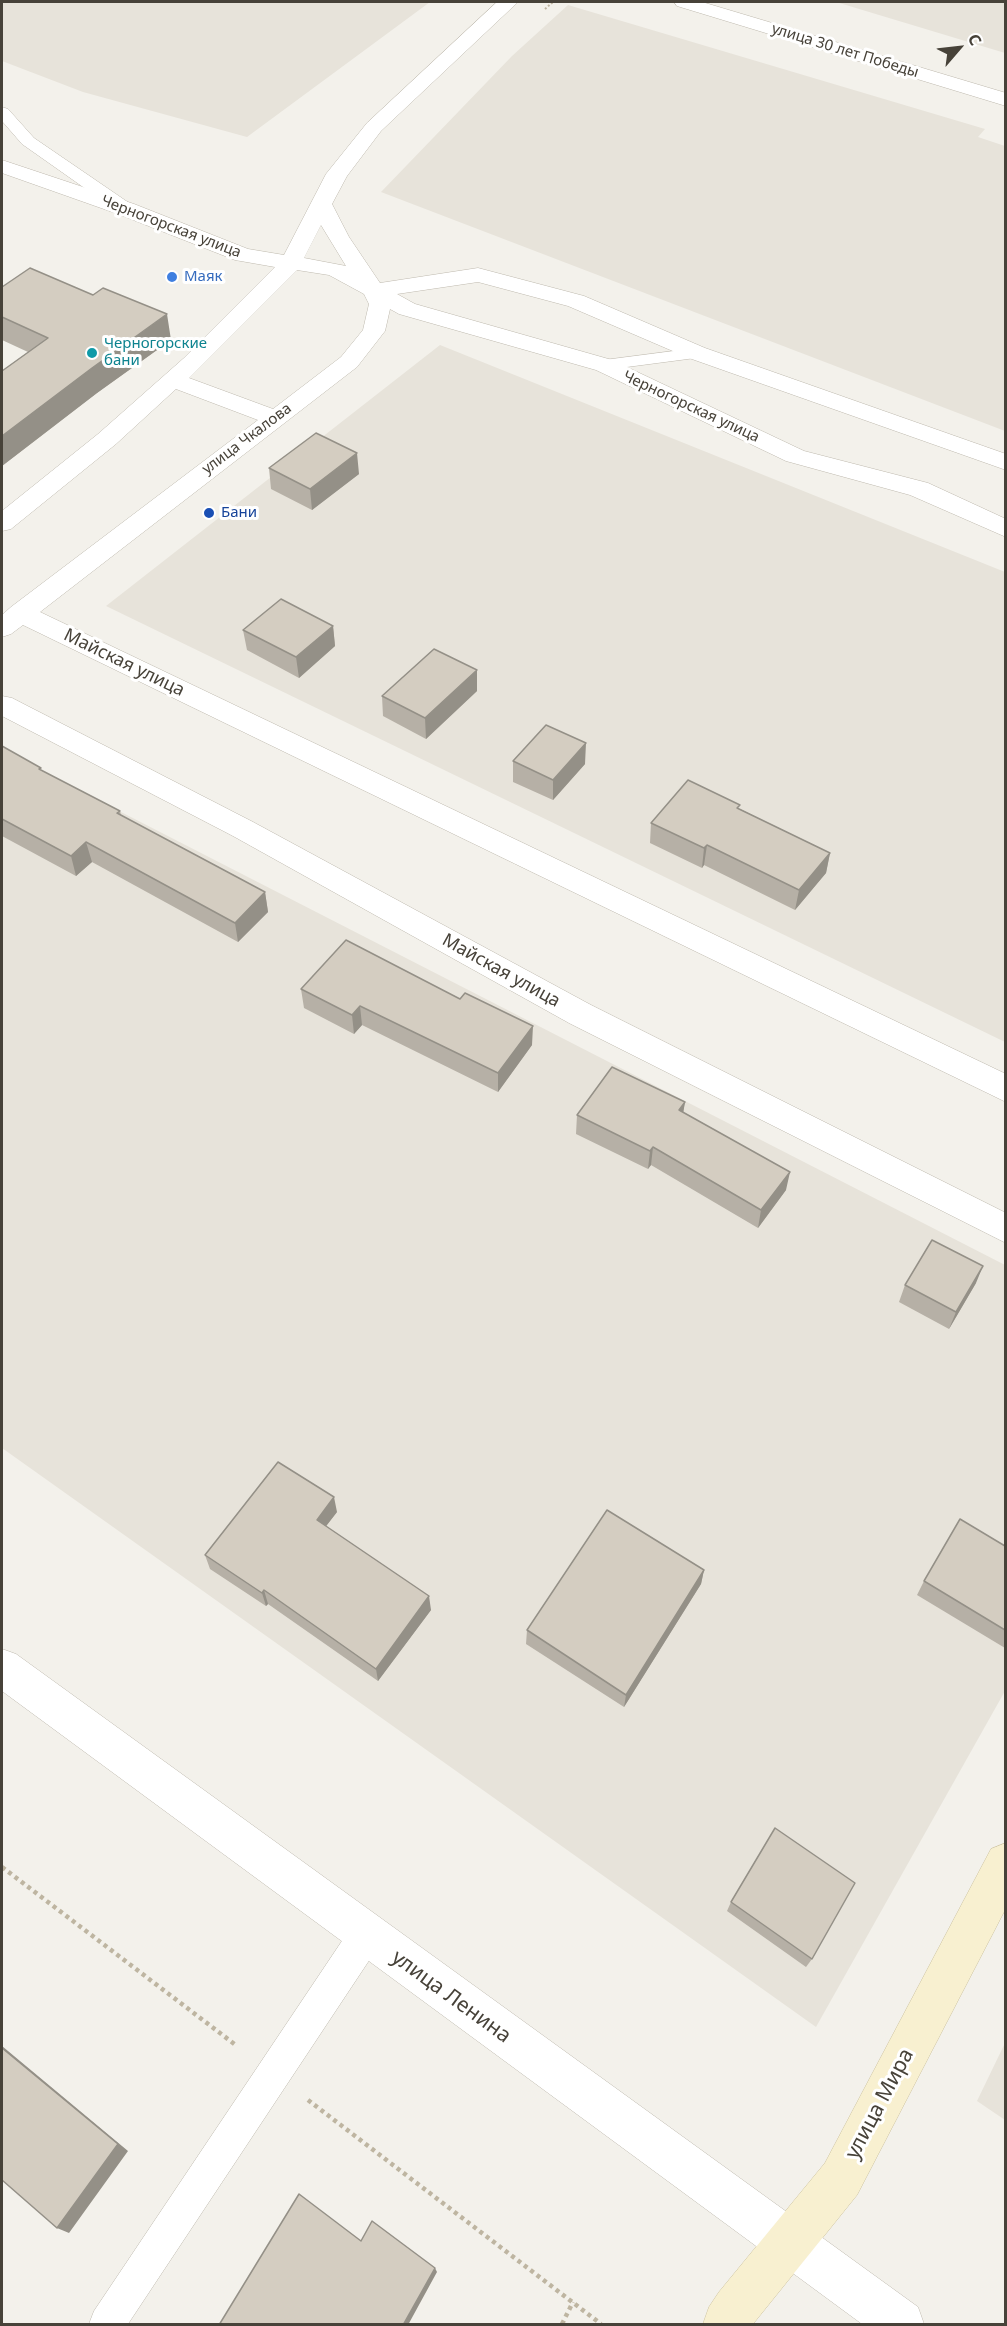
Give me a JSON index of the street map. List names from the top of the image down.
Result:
{
  "streets": {
    "main road": ["улица Мира"],
    "street": [
      "улица 30 лет Победы",
      "Черногорская улица",
      "улица Чкалова",
      "Майская улица",
      "улица Ленина"
    ]
  },
  "crossings": [
    ["Черногорская улица", "улица Чкалова"],
    ["улица Чкалова", "Майская улица"],
    ["улица Ленина", "улица Мира"]
  ],
  "places": ["Маяк", "Черногорские бани", "Бани"],
  "north": "top right"
}
